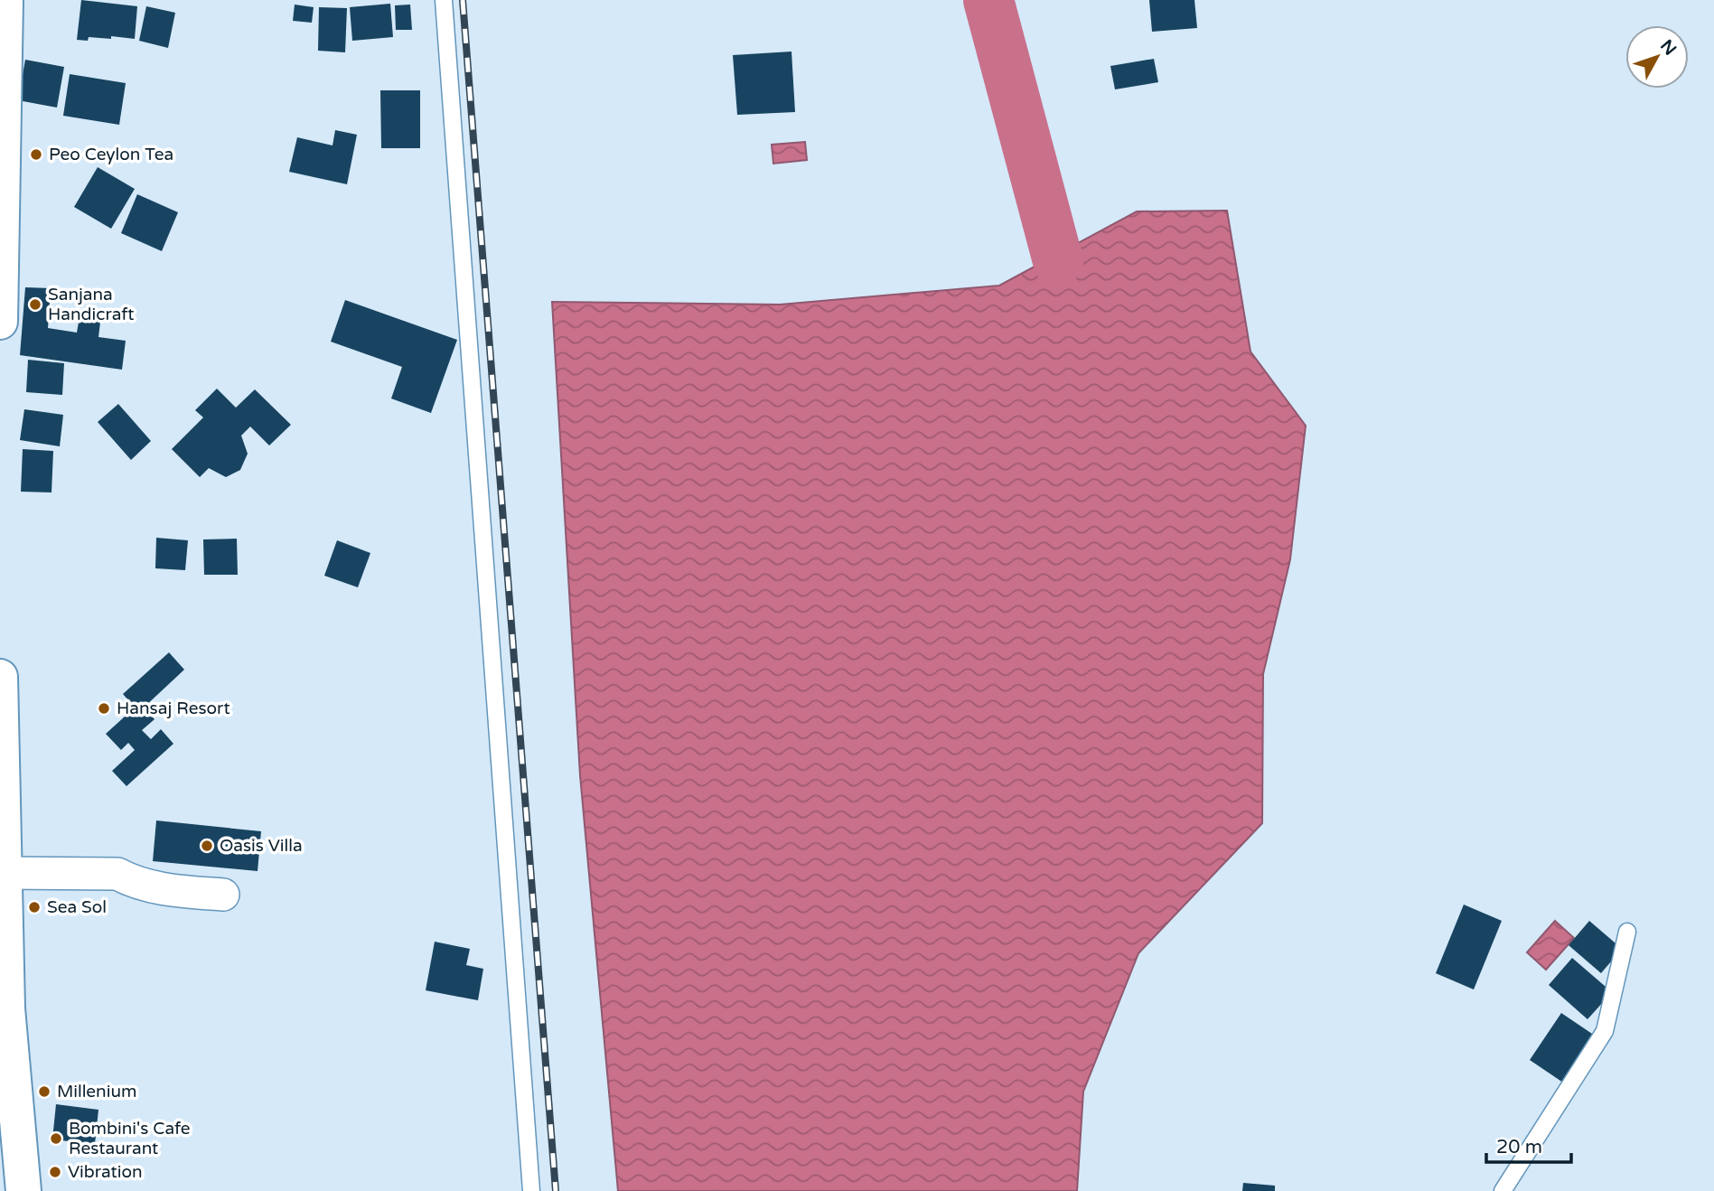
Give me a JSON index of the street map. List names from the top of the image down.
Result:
{
  "places": [
    "Peo Ceylon Tea",
    "Sanjana Handicraft",
    "Hansaj Resort",
    "Oasis Villa",
    "Sea Sol",
    "Millenium",
    "Bombini's Cafe Restaurant",
    "Vibration"
  ],
  "scale_bar": "20 m",
  "north": "top right"
}
